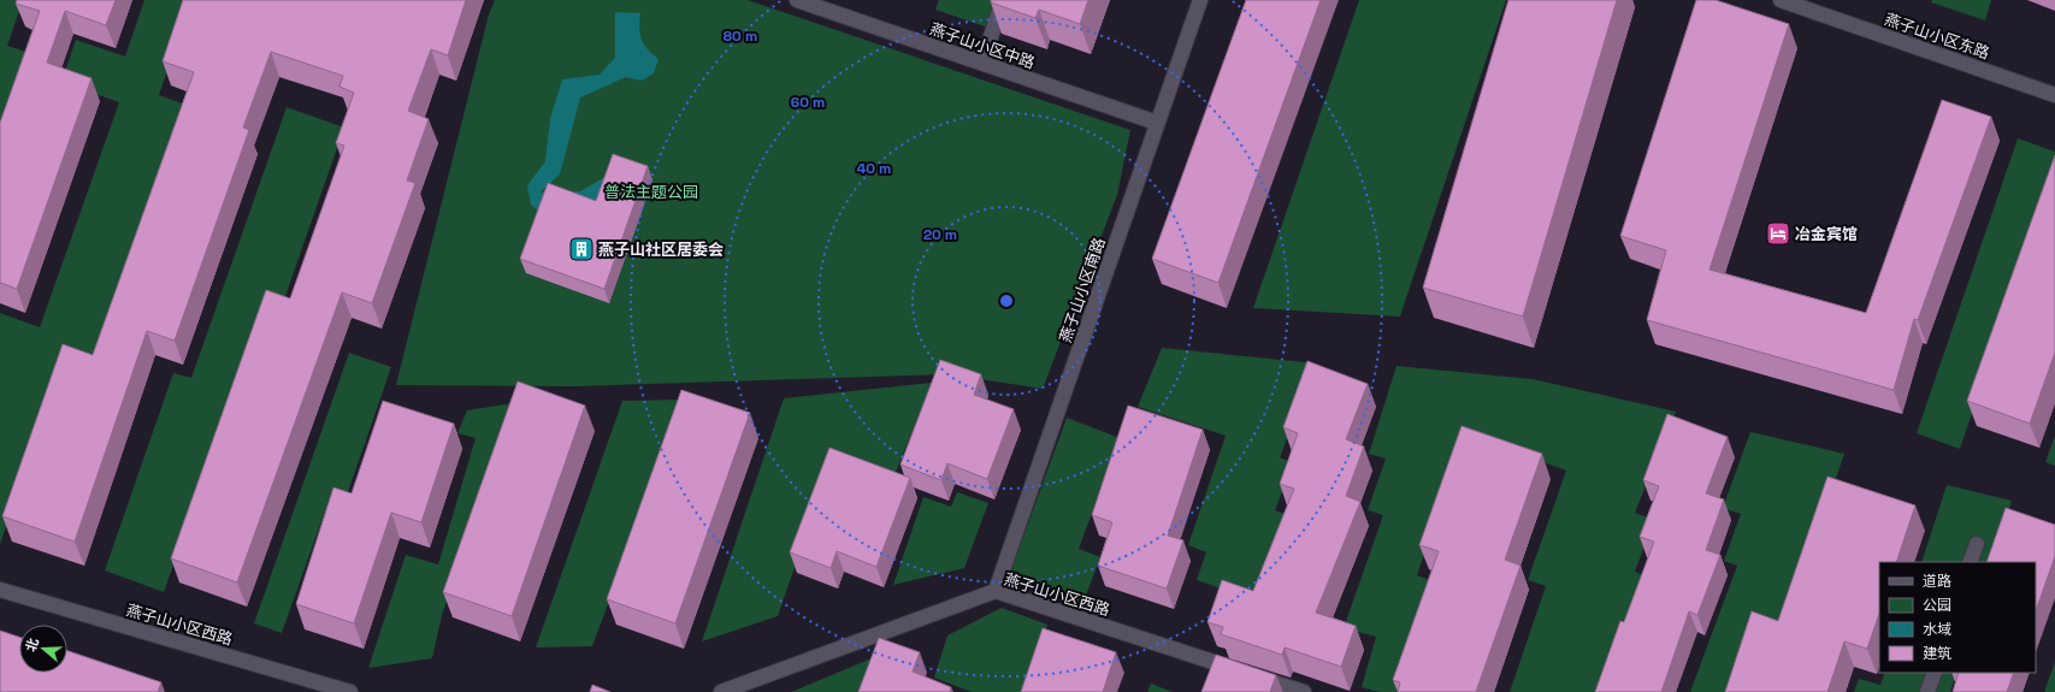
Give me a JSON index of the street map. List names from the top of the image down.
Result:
{
  "streets": {
    "street": [
      "燕子山小区东路",
      "燕子山小区中路",
      "燕子山小区南路",
      "燕子山小区西路"
    ]
  },
  "crossings": [
    ["燕子山小区中路", "燕子山小区南路"],
    ["燕子山小区南路", "燕子山小区西路"]
  ],
  "parks": ["普法主题公园"],
  "places": {
    "hotel": ["冶金宾馆"],
    "building": ["燕子山社区居委会"]
  },
  "legend": [
    "道路",
    "公园",
    "水域",
    "建筑"
  ],
  "north": "left",
  "rings": [
    "80 m",
    "60 m",
    "40 m",
    "20 m"
  ]
}
